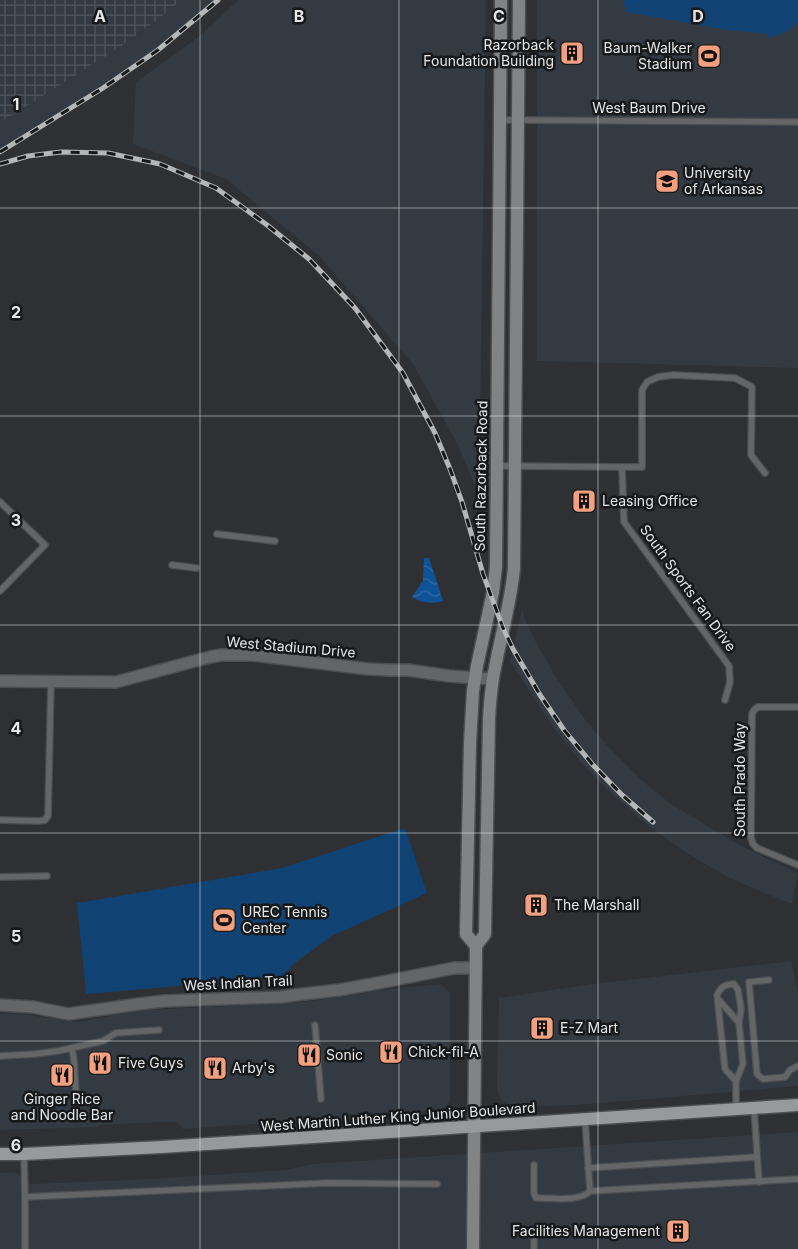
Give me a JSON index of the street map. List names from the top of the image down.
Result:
{
  "streets": {
    "main road": ["South Razorback Road", "West Martin Luther King Junior Boulevard"],
    "street": ["West Stadium Drive", "West Indian Trail"],
    "lane": ["West Baum Drive", "South Sports Fan Drive", "South Prado Way"]
  },
  "crossings": [
    ["West Baum Drive", "South Razorback Road"],
    ["South Razorback Road", "West Stadium Drive"],
    ["South Razorback Road", "West Indian Trail"],
    ["South Razorback Road", "West Martin Luther King Junior Boulevard"]
  ],
  "places": {
    "building": [
      "Razorback Foundation Building",
      "Leasing Office",
      "The Marshall",
      "E-Z Mart",
      "Facilities Management"
    ],
    "sports": ["Baum-Walker Stadium", "UREC Tennis Center"],
    "school or university": ["University of Arkansas"],
    "restaurant": [
      "Chick-fil-A",
      "Sonic",
      "Five Guys",
      "Arby's",
      "Ginger Rice and Noodle Bar"
    ]
  },
  "grid": {
    "columns": [
      "A",
      "B",
      "C",
      "D"
    ],
    "rows": [
      "1",
      "2",
      "3",
      "4",
      "5",
      "6"
    ]
  }
}
